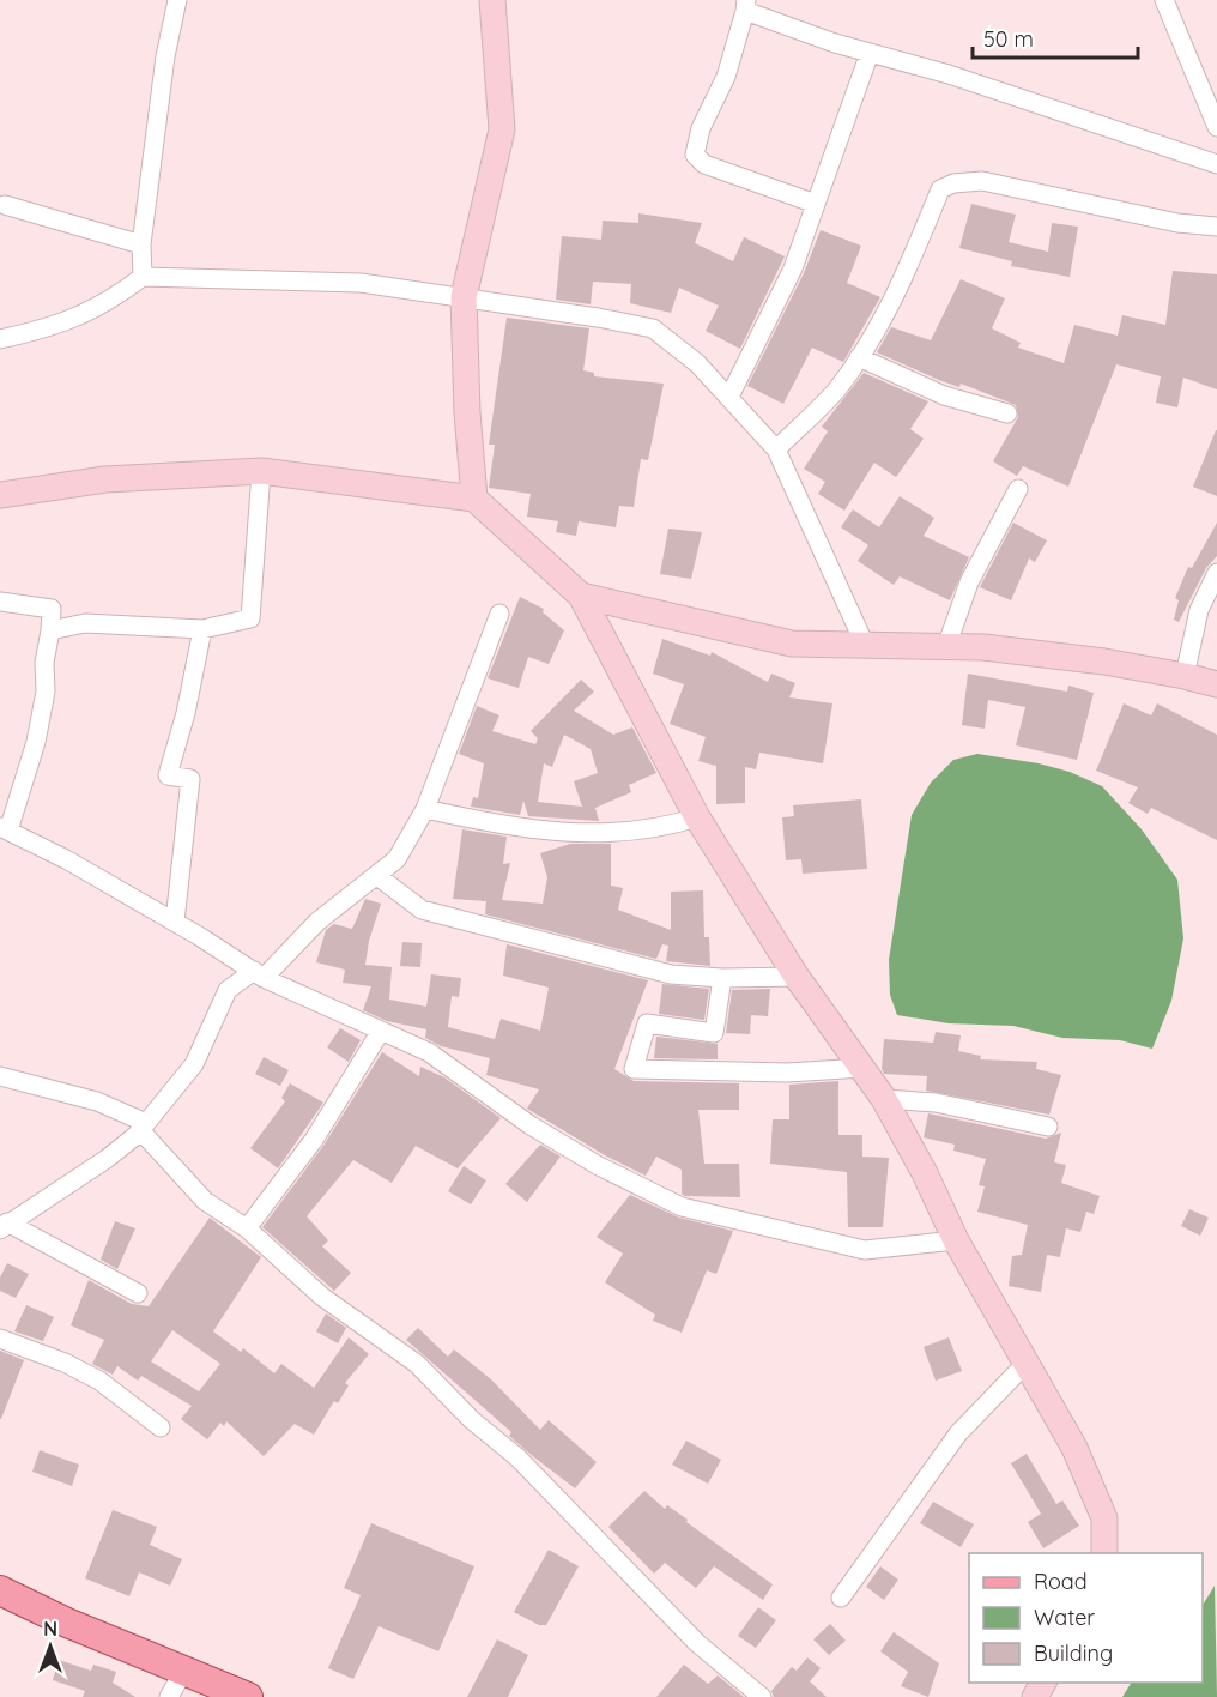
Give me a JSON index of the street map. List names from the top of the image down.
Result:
{
  "legend": ["Road", "Water", "Building"],
  "scale_bar": "50 m",
  "north": "top"
}
